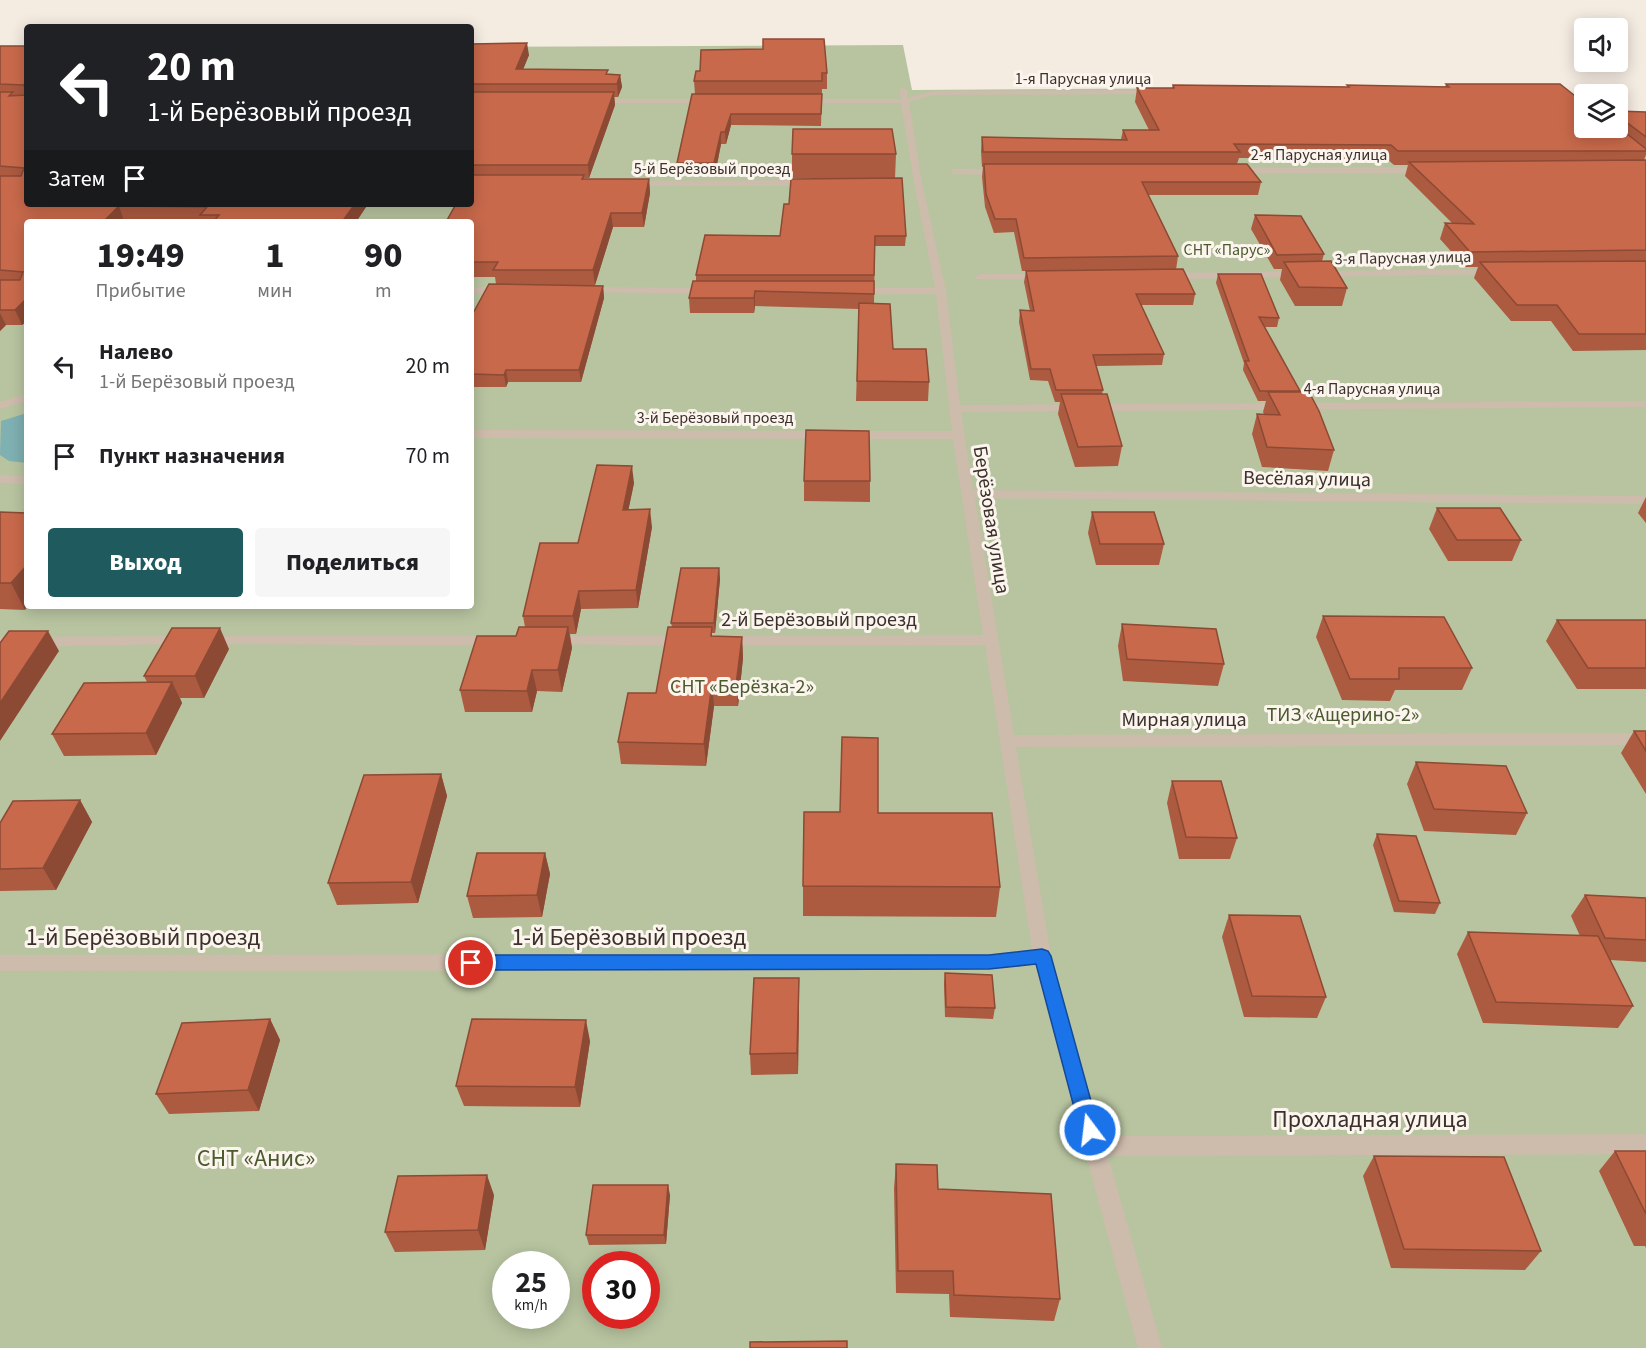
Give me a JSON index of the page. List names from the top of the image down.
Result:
{
  "streets": {
    "street": [
      "1-я Парусная улица",
      "2-я Парусная улица",
      "5-й Берёзовый проезд",
      "3-я Парусная улица",
      "4-я Парусная улица",
      "3-й Берёзовый проезд",
      "Весёлая улица",
      "Берёзовая улица",
      "2-й Берёзовый проезд",
      "Мирная улица",
      "1-й Берёзовый проезд",
      "Прохладная улица"
    ]
  },
  "crossings": [
    ["1-я Парусная улица", "Берёзовая улица"],
    ["4-я Парусная улица", "Берёзовая улица"],
    ["3-й Берёзовый проезд", "Берёзовая улица"],
    ["Весёлая улица", "Берёзовая улица"],
    ["Берёзовая улица", "2-й Берёзовый проезд"],
    ["Берёзовая улица", "Мирная улица"],
    ["Берёзовая улица", "1-й Берёзовый проезд"],
    ["Берёзовая улица", "Прохладная улица"]
  ],
  "parks": [
    "СНТ «Парус»",
    "СНТ «Берёзка-2»",
    "ТИЗ «Ащерино-2»",
    "СНТ «Анис»"
  ],
  "page": {
    "turn": ["20 m", "1-й Берёзовый проезд"],
    "then": "Затем",
    "eta": [
      "19:49",
      "Прибытие",
      "1",
      "мин",
      "90",
      "m"
    ],
    "list": [
      {
        "name": "Налево",
        "note": "1-й Берёзовый проезд",
        "value": "20 m"
      },
      {
        "name": "Пункт назначения",
        "value": "70 m"
      }
    ],
    "buttons": ["Выход", "Поделиться"],
    "speed": "25 km/h",
    "limit": "30"
  }
}
